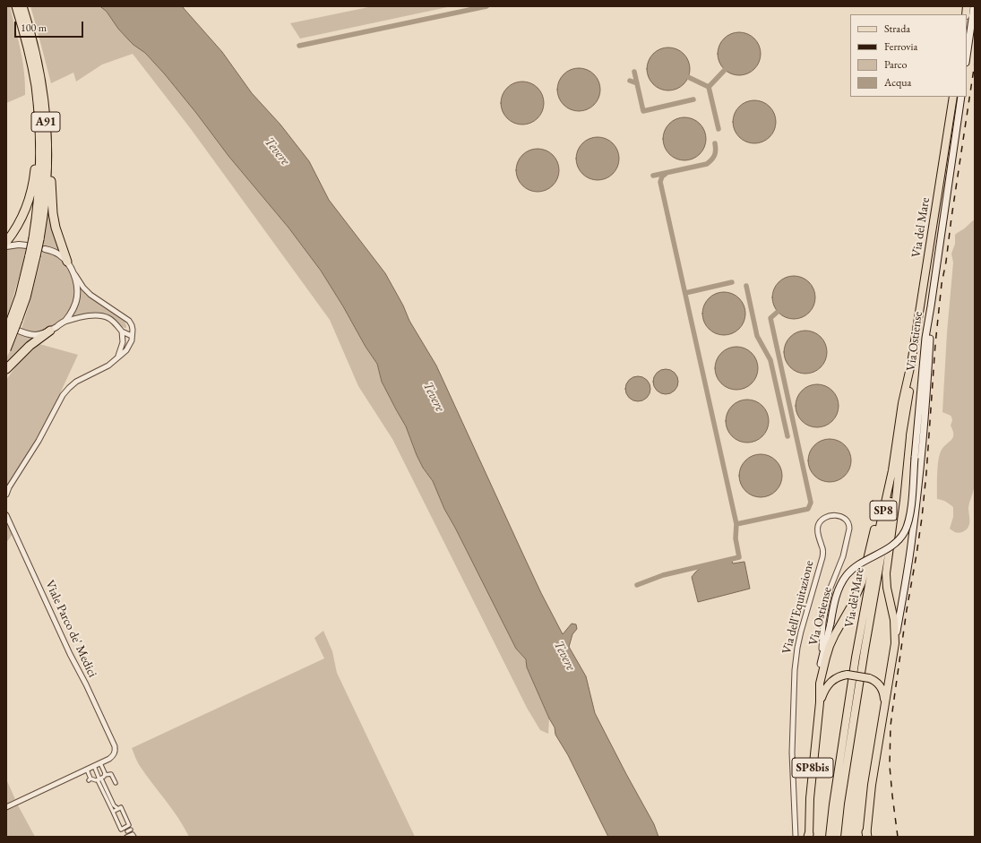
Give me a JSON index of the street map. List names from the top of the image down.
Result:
{
  "streets": {
    "highway": ["A91"],
    "main road": [
      "Via del Mare",
      "Via Ostiense",
      "SP8",
      "SP8bis"
    ],
    "street": ["Via dell'Equitazione", "Viale Parco de' Medici"]
  },
  "crossings": [
    ["Via Ostiense", "Via dell'Equitazione"]
  ],
  "water": ["Tevere"],
  "legend": [
    "Strada",
    "Ferrovia",
    "Parco",
    "Acqua"
  ],
  "scale_bar": "100 m"
}
